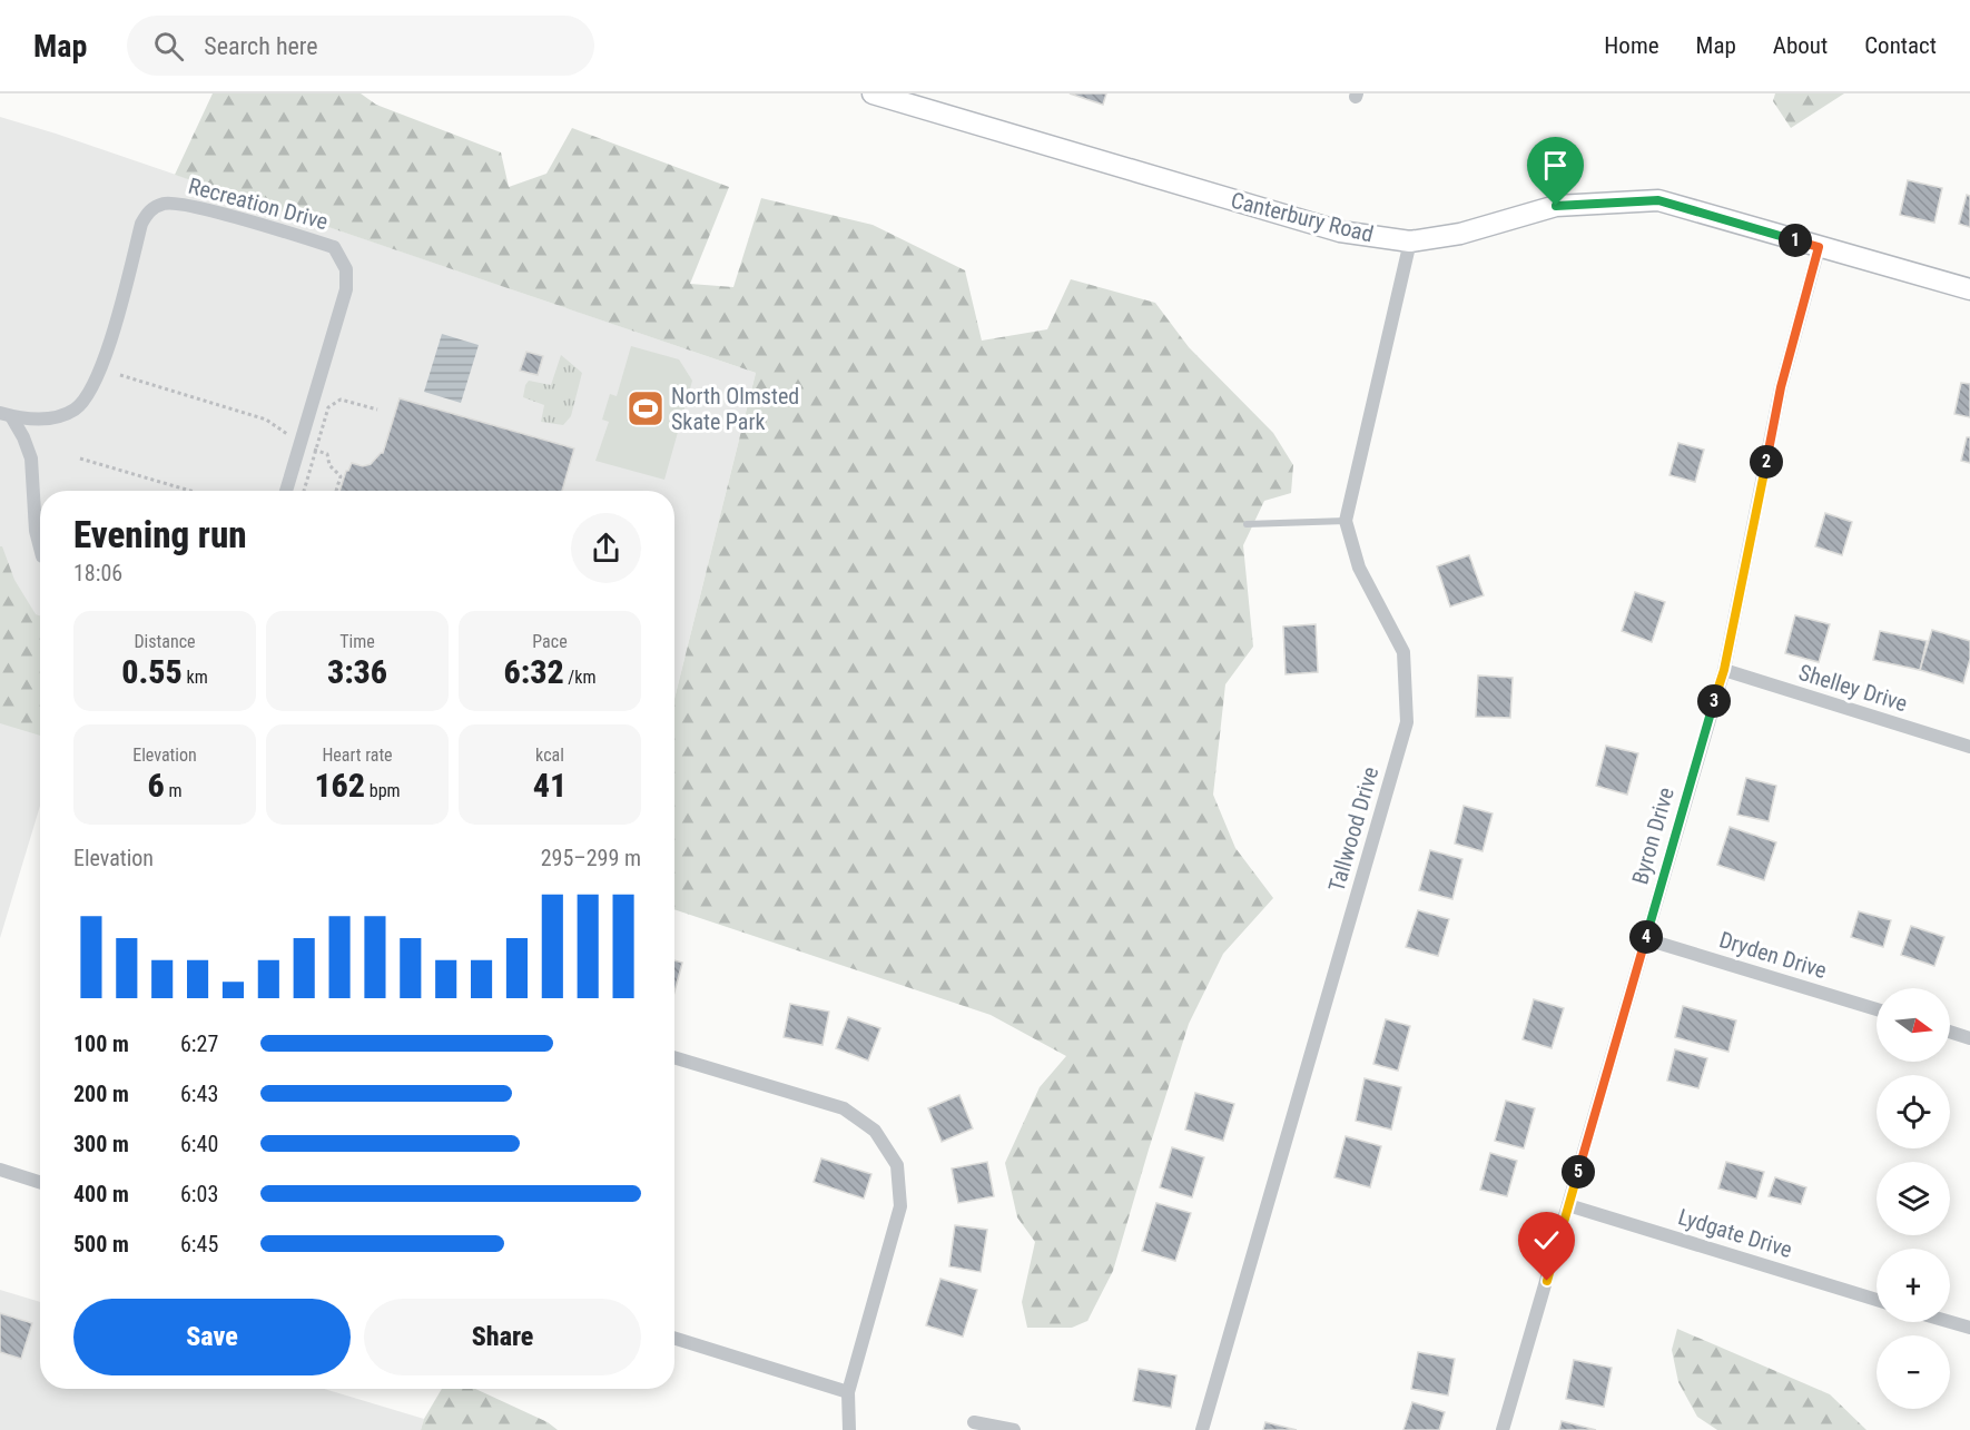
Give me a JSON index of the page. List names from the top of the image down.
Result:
{
  "streets": {
    "street": [
      "Recreation Drive",
      "Canterbury Road",
      "Shelley Drive",
      "Tallwood Drive",
      "Byron Drive",
      "Dryden Drive",
      "Lydgate Drive"
    ]
  },
  "crossings": [
    ["Canterbury Road", "Tallwood Drive"],
    ["Canterbury Road", "Byron Drive"],
    ["Shelley Drive", "Byron Drive"],
    ["Byron Drive", "Dryden Drive"],
    ["Byron Drive", "Lydgate Drive"]
  ],
  "places": {
    "sports": ["North Olmsted Skate Park"]
  },
  "north": "right",
  "page": {
    "header": "Map",
    "search": "Search here",
    "nav": [
      "Home",
      "Map",
      "About",
      "Contact"
    ],
    "pins": [
      "1",
      "2",
      "3",
      "4",
      "5"
    ],
    "heading": ["Evening run", "18:06"],
    "stats": [
      ["Distance", "0.55 km"],
      ["Time", "3:36"],
      ["Pace", "6:32 /km"],
      ["Elevation", "6 m"],
      ["Heart rate", "162 bpm"],
      ["kcal", "41"]
    ],
    "chart": ["Elevation", "295–299 m"],
    "map_buttons": ["+", "−"],
    "list": [
      {
        "name": "100 m",
        "note": "6:27"
      },
      {
        "name": "200 m",
        "note": "6:43"
      },
      {
        "name": "300 m",
        "note": "6:40"
      },
      {
        "name": "400 m",
        "note": "6:03"
      },
      {
        "name": "500 m",
        "note": "6:45"
      }
    ],
    "buttons": ["Save", "Share"]
  }
}
